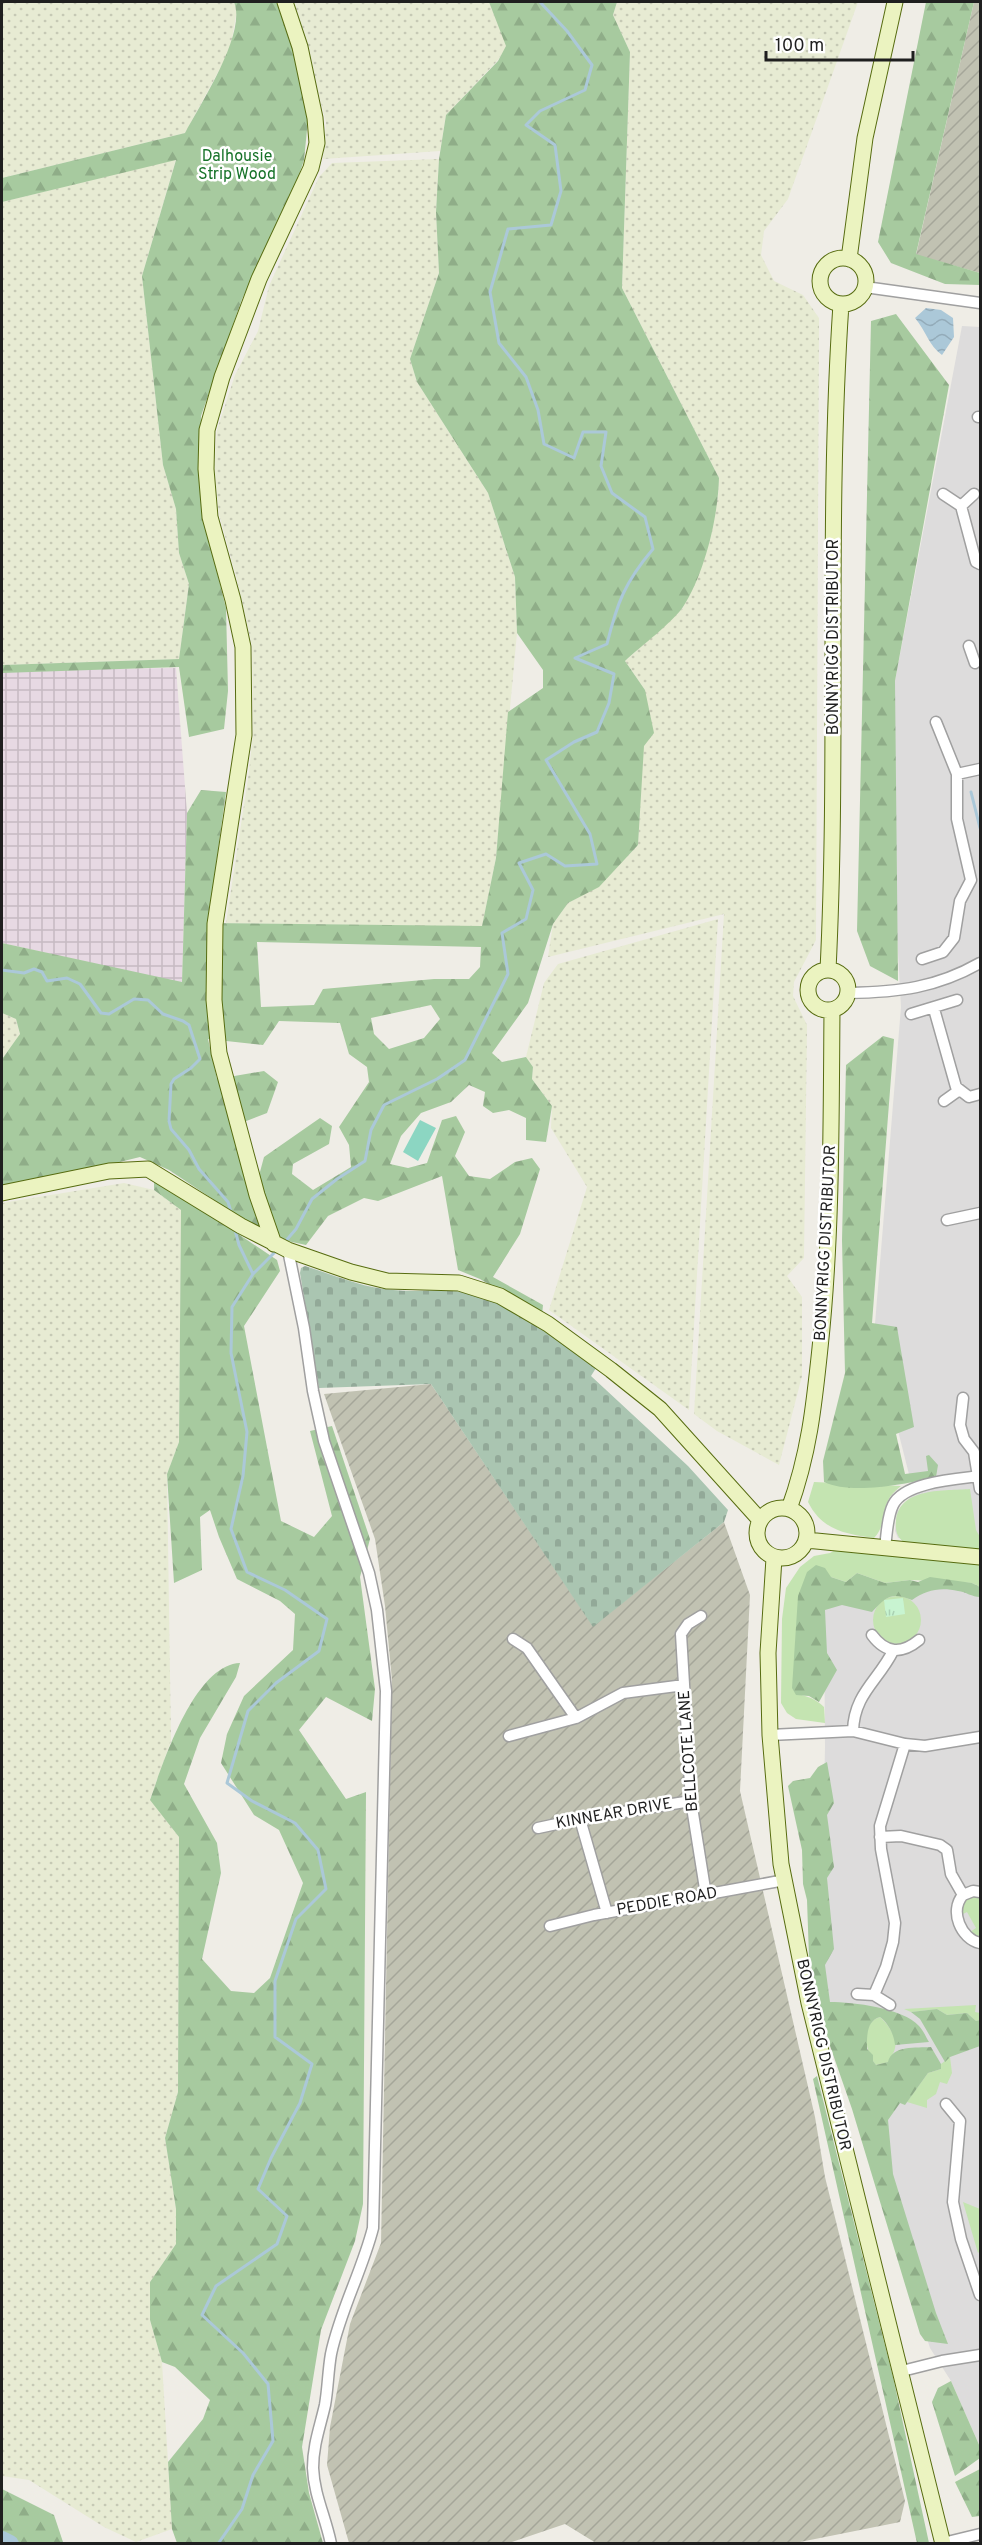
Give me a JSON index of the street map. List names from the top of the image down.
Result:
{
  "streets": {
    "main road": ["BONNYRIGG DISTRIBUTOR"],
    "street": ["BELLCOTE LANE", "KINNEAR DRIVE", "PEDDIE ROAD"]
  },
  "crossings": [
    ["BONNYRIGG DISTRIBUTOR", "PEDDIE ROAD"],
    ["BELLCOTE LANE", "KINNEAR DRIVE"],
    ["BELLCOTE LANE", "PEDDIE ROAD"]
  ],
  "parks": ["Dalhousie Strip Wood"],
  "scale_bar": "100 m"
}
